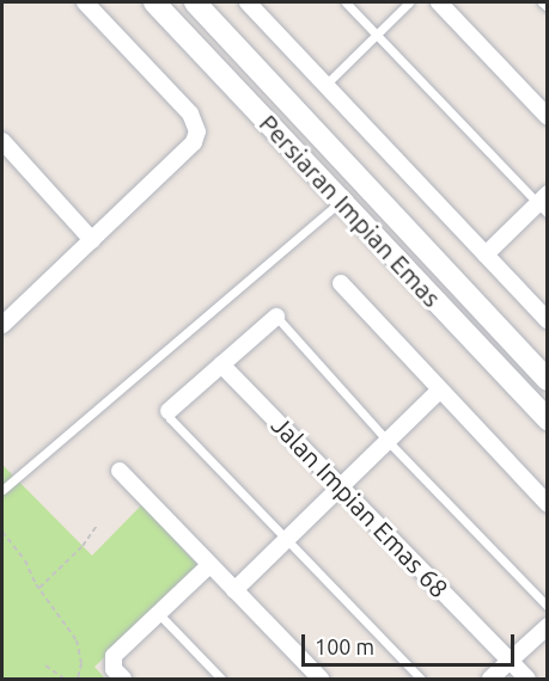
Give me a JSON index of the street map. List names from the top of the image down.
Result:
{
  "streets": {
    "main road": ["Persiaran Impian Emas"],
    "street": ["Jalan Impian Emas 68"]
  },
  "scale_bar": "100 m"
}
